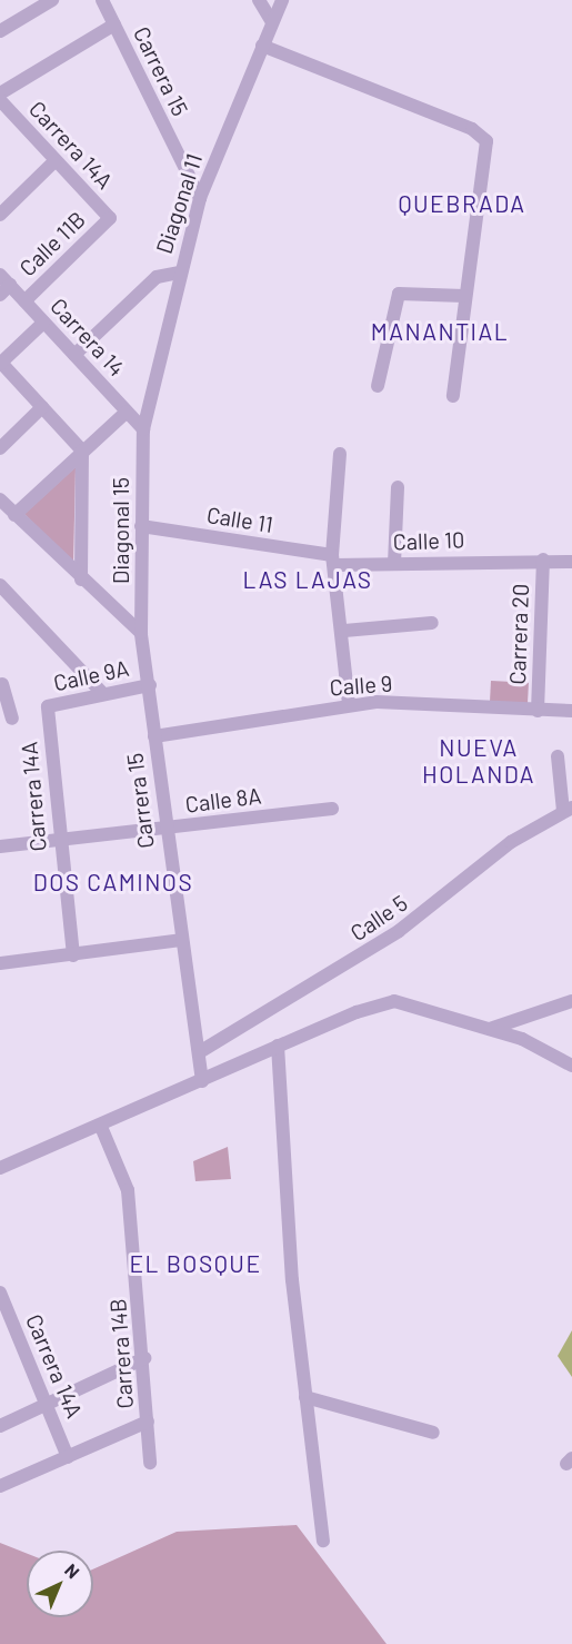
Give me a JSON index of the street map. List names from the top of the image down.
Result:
{
  "streets": {
    "street": [
      "Carrera 15",
      "Carrera 14A",
      "Diagonal 11",
      "Calle 11B",
      "Carrera 14",
      "Calle 11",
      "Diagonal 15",
      "Calle 10",
      "Carrera 20",
      "Calle 9A",
      "Calle 9",
      "Calle 8A",
      "Calle 5",
      "Carrera 14B"
    ]
  },
  "crossings": [
    ["Carrera 15", "Diagonal 11"],
    ["Carrera 15", "Diagonal 15"],
    ["Carrera 15", "Calle 9A"],
    ["Carrera 15", "Calle 9"],
    ["Carrera 15", "Calle 8A"],
    ["Carrera 15", "Calle 5"],
    ["Carrera 14A", "Calle 11B"],
    ["Carrera 14A", "Calle 9A"],
    ["Carrera 14A", "Calle 8A"],
    ["Diagonal 11", "Carrera 14"],
    ["Diagonal 11", "Diagonal 15"],
    ["Calle 11B", "Carrera 14"],
    ["Carrera 14", "Diagonal 15"],
    ["Calle 11", "Diagonal 15"],
    ["Calle 11", "Calle 10"],
    ["Calle 10", "Carrera 20"],
    ["Carrera 20", "Calle 9"]
  ],
  "districts": [
    "QUEBRADA",
    "MANANTIAL",
    "LAS LAJAS",
    "NUEVA HOLANDA",
    "DOS CAMINOS",
    "EL BOSQUE"
  ],
  "north": "top right"
}
